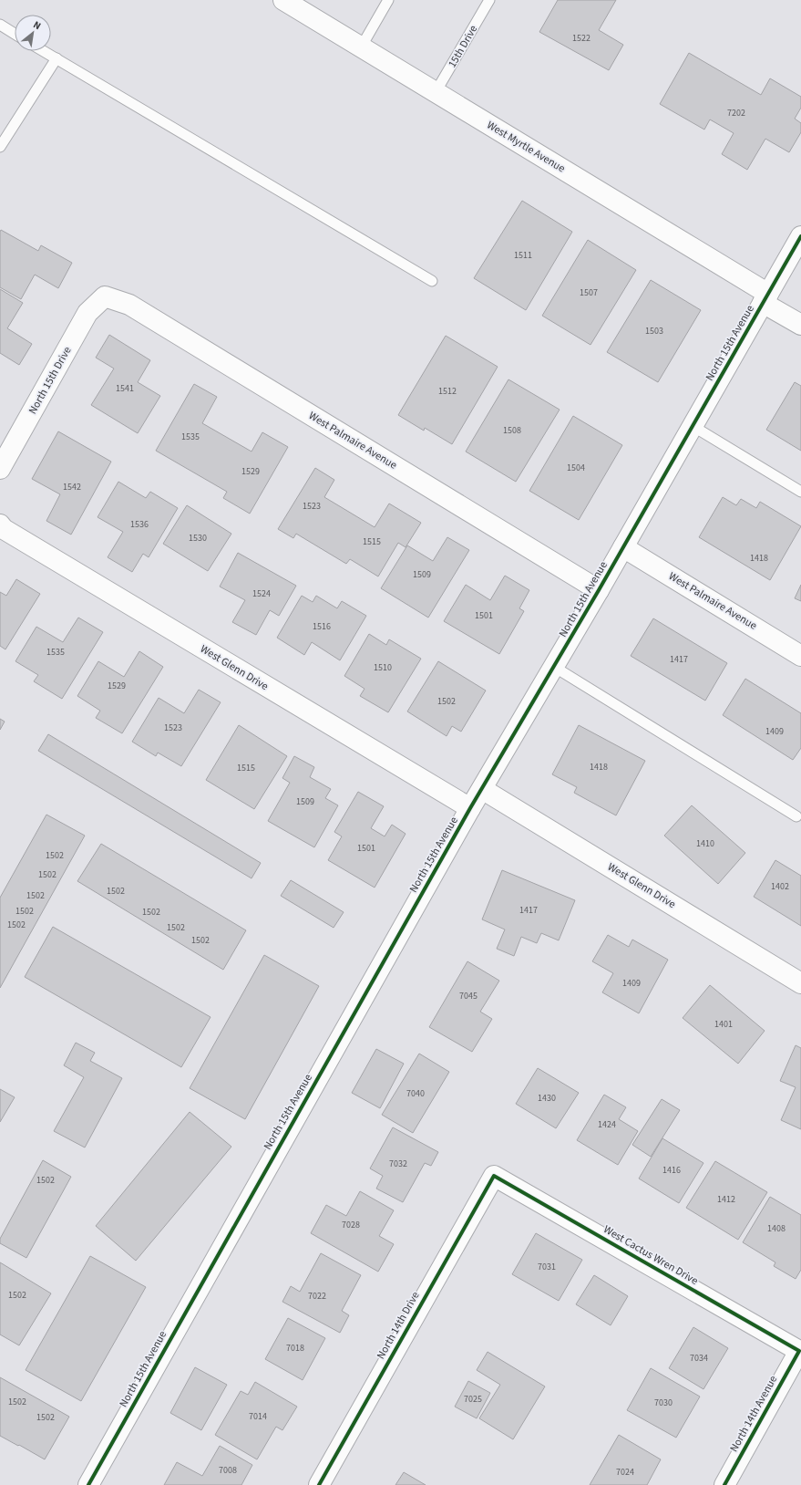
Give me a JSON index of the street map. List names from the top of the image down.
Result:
{
  "streets": {
    "street": [
      "West Myrtle Avenue",
      "North 15th Avenue",
      "North 15th Drive",
      "West Palmaire Avenue",
      "West Glenn Drive",
      "West Cactus Wren Drive",
      "North 14th Drive",
      "North 14th Avenue"
    ],
    "lane": ["15th Drive"]
  },
  "crossings": [
    ["15th Drive", "West Myrtle Avenue"],
    ["West Myrtle Avenue", "North 15th Avenue"],
    ["North 15th Avenue", "West Palmaire Avenue"],
    ["North 15th Avenue", "West Glenn Drive"],
    ["North 15th Drive", "West Palmaire Avenue"],
    ["West Cactus Wren Drive", "North 14th Drive"],
    ["West Cactus Wren Drive", "North 14th Avenue"]
  ],
  "house_numbers": [
    "1522",
    "7202",
    "1511",
    "1507",
    "1503",
    "1541",
    "1512",
    "1508",
    "1535",
    "1504",
    "1529",
    "1542",
    "1523",
    "1536",
    "1530",
    "1515",
    "1418",
    "1509",
    "1524",
    "1501",
    "1516",
    "1535",
    "1417",
    "1510",
    "1529",
    "1502",
    "1523",
    "1409",
    "1418",
    "1515",
    "1509",
    "1410",
    "1501",
    "1502",
    "1502",
    "1402",
    "1502",
    "1502",
    "1417",
    "1502",
    "1502",
    "1502",
    "1502",
    "1502",
    "1409",
    "7045",
    "1401",
    "7040",
    "1430",
    "1424",
    "7032",
    "1416",
    "1502",
    "1412",
    "7028",
    "1408",
    "7031",
    "1502",
    "7022",
    "7018",
    "7034",
    "7025",
    "1502",
    "7030",
    "7014",
    "1502",
    "7008",
    "7024"
  ],
  "north": "top right"
}
